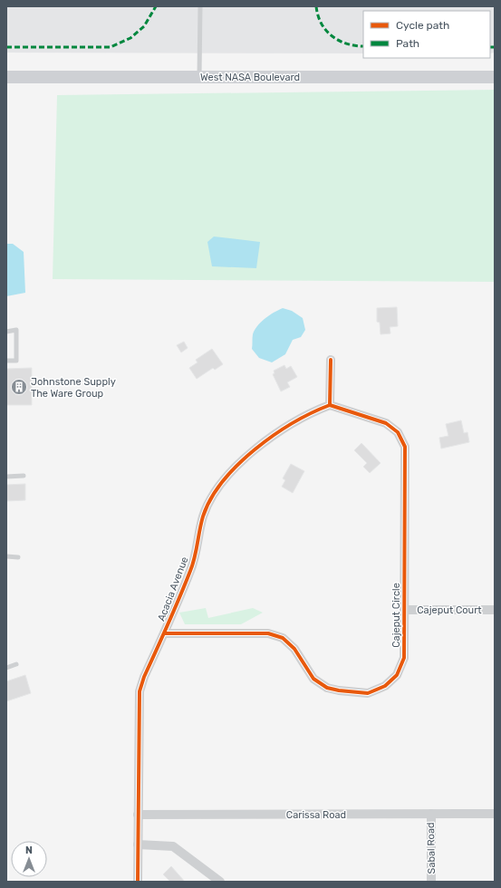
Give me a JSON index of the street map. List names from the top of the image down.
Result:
{
  "streets": {
    "main road": ["West NASA Boulevard"],
    "street": [
      "Acacia Avenue",
      "Cajeput Court",
      "Cajeput Circle",
      "Carissa Road",
      "Sabal Road"
    ]
  },
  "crossings": [
    ["Acacia Avenue", "Cajeput Circle"],
    ["Acacia Avenue", "Carissa Road"],
    ["Cajeput Court", "Cajeput Circle"],
    ["Carissa Road", "Sabal Road"]
  ],
  "places": {
    "building": ["Johnstone Supply The Ware Group"]
  },
  "legend": ["Cycle path", "Path"],
  "north": "top"
}
